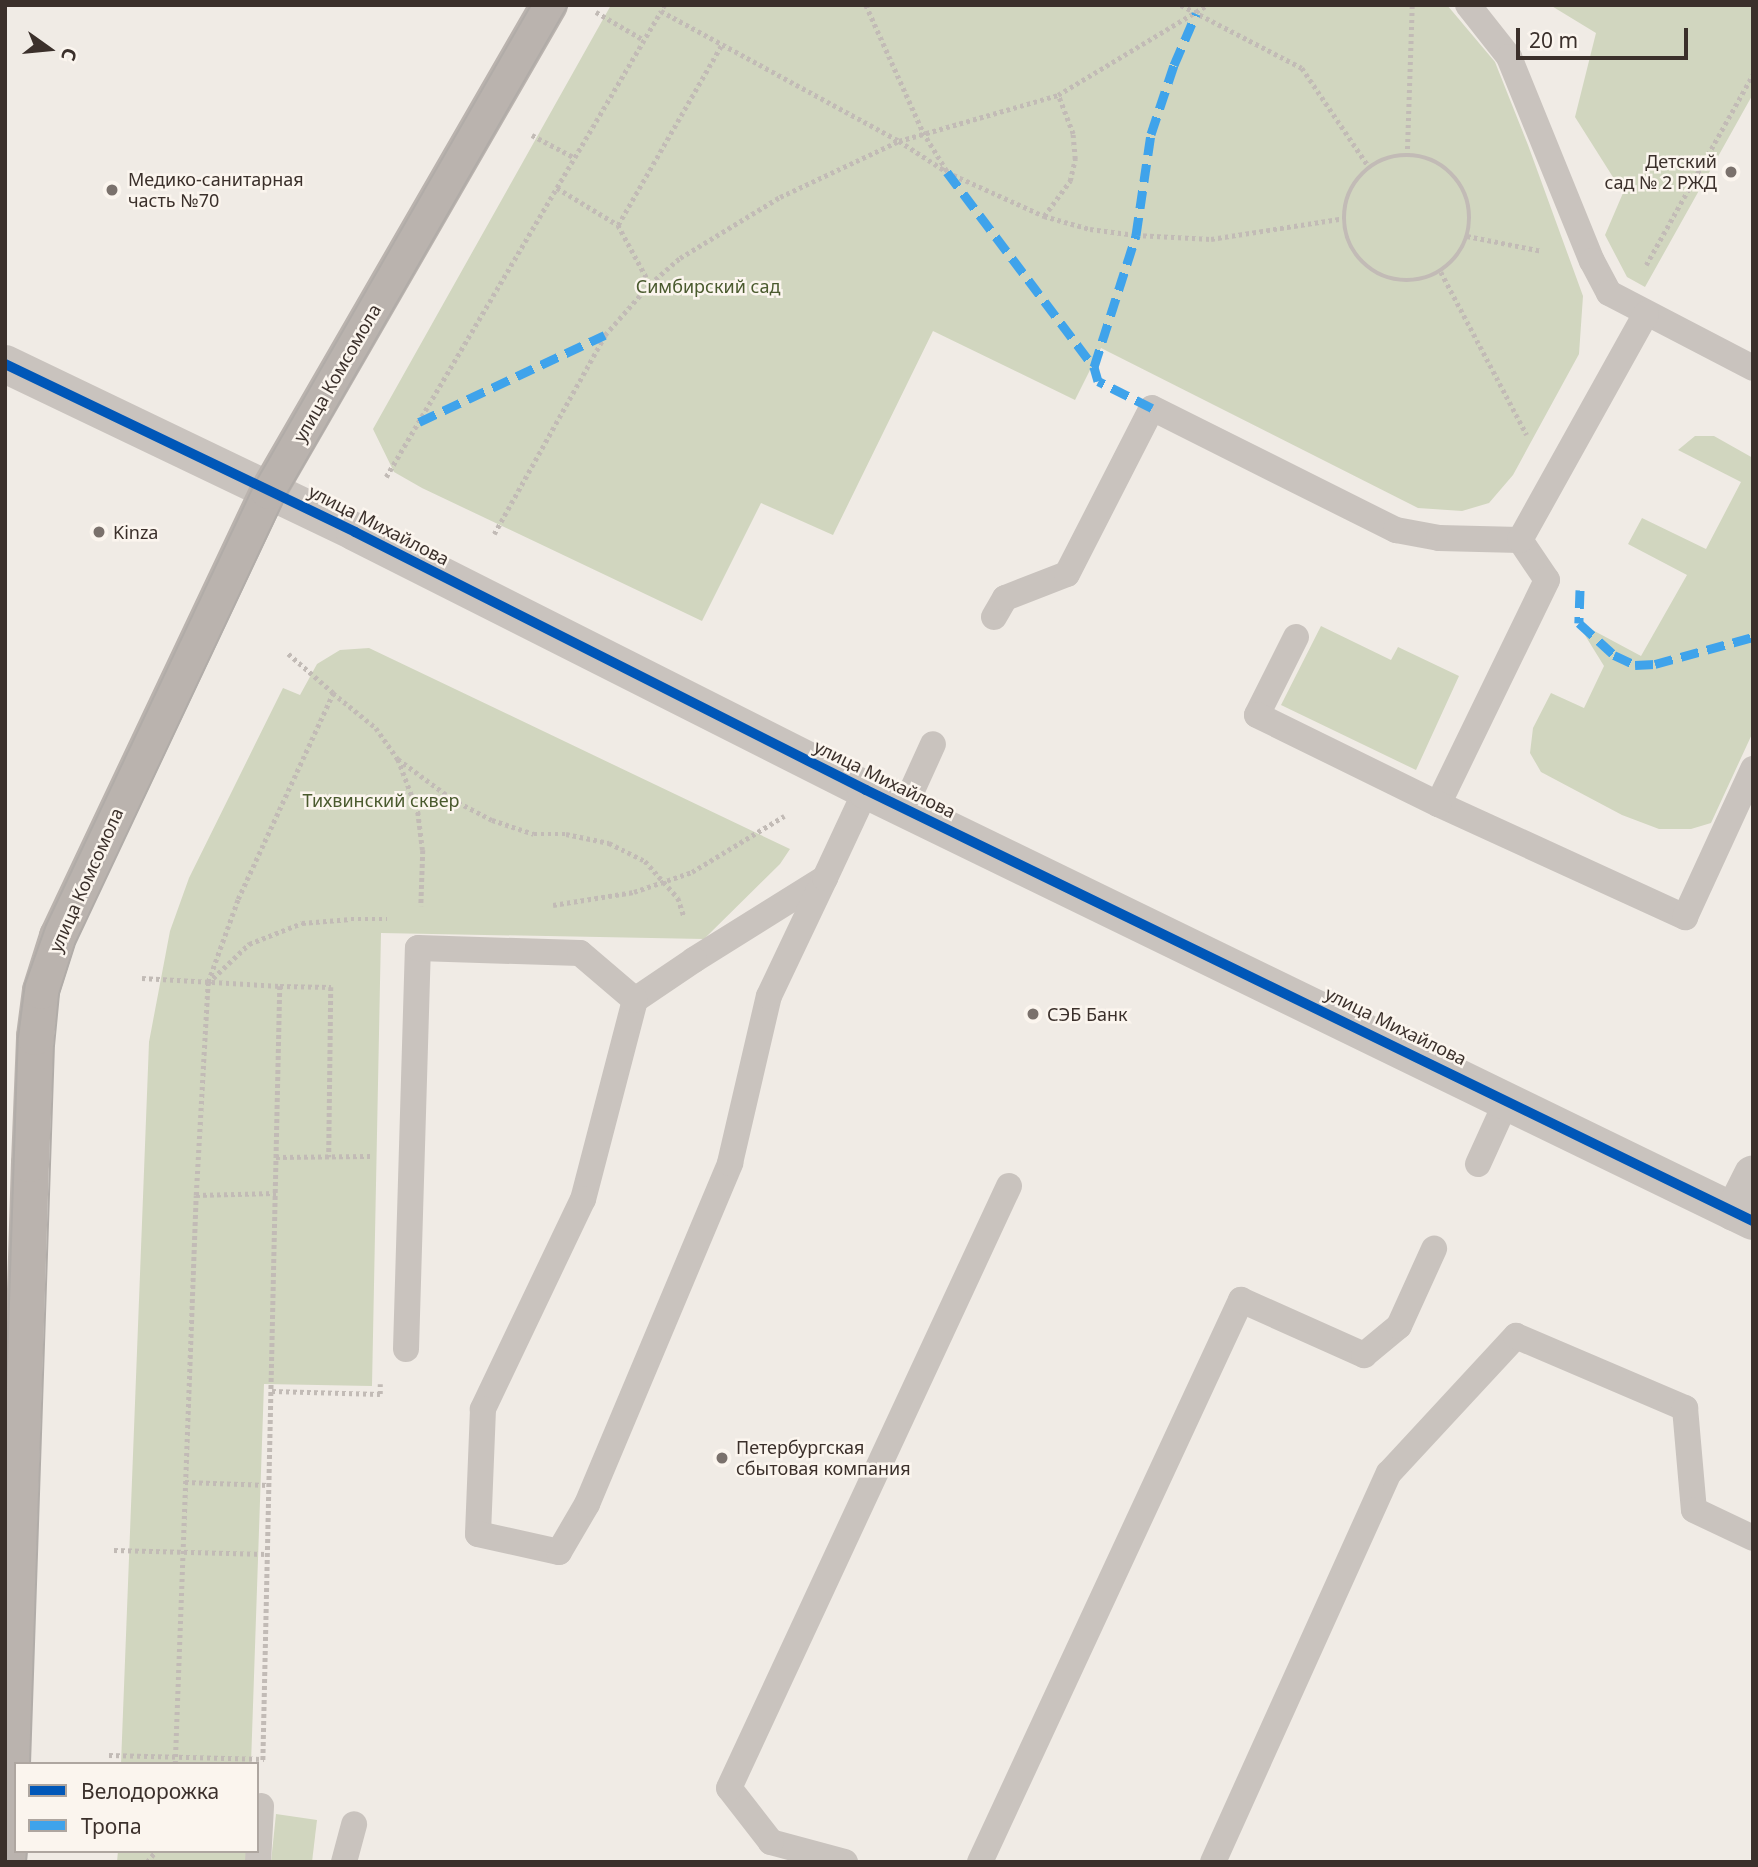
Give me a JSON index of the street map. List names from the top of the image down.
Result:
{
  "streets": {
    "main road": ["улица Комсомола"],
    "street": ["улица Михайлова"]
  },
  "crossings": [
    ["улица Комсомола", "улица Михайлова"]
  ],
  "parks": ["Симбирский сад", "Тихвинский сквер"],
  "places": [
    "Детский сад № 2 РЖД",
    "Медико-санитарная часть №70",
    "Kinza",
    "СЭБ Банк",
    "Петербургская сбытовая компания"
  ],
  "legend": ["Велодорожка", "Тропа"],
  "scale_bar": "20 m",
  "north": "right"
}
